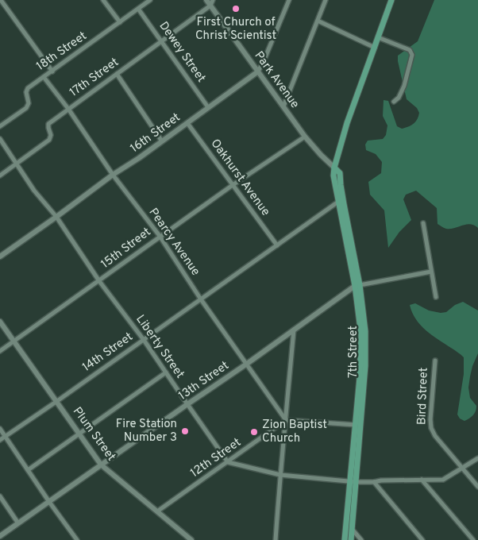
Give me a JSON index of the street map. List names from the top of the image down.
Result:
{
  "streets": {
    "main road": ["7th Street"],
    "street": [
      "18th Street",
      "Dewey Street",
      "17th Street",
      "Park Avenue",
      "16th Street",
      "Oakhurst Avenue",
      "Pearcy Avenue",
      "15th Street",
      "Liberty Street",
      "14th Street",
      "13th Street",
      "Bird Street",
      "Plum Street",
      "12th Street"
    ]
  },
  "crossings": [
    ["18th Street", "Dewey Street"],
    ["18th Street", "Pearcy Avenue"],
    ["Dewey Street", "17th Street"],
    ["Dewey Street", "16th Street"],
    ["17th Street", "Park Avenue"],
    ["17th Street", "Pearcy Avenue"],
    ["17th Street", "Liberty Street"],
    ["Park Avenue", "16th Street"],
    ["Park Avenue", "15th Street"],
    ["Park Avenue", "7th Street"],
    ["16th Street", "Oakhurst Avenue"],
    ["16th Street", "Pearcy Avenue"],
    ["16th Street", "Liberty Street"],
    ["Oakhurst Avenue", "15th Street"],
    ["Oakhurst Avenue", "14th Street"],
    ["Pearcy Avenue", "15th Street"],
    ["Pearcy Avenue", "14th Street"],
    ["Pearcy Avenue", "13th Street"],
    ["Pearcy Avenue", "12th Street"],
    ["15th Street", "Liberty Street"],
    ["15th Street", "Plum Street"],
    ["Liberty Street", "14th Street"],
    ["Liberty Street", "13th Street"],
    ["Liberty Street", "12th Street"],
    ["7th Street", "14th Street"],
    ["7th Street", "13th Street"],
    ["14th Street", "Plum Street"],
    ["13th Street", "Plum Street"],
    ["Plum Street", "12th Street"]
  ],
  "places": ["First Church of Christ Scientist", "Fire Station Number 3", "Zion Baptist Church"]
}
